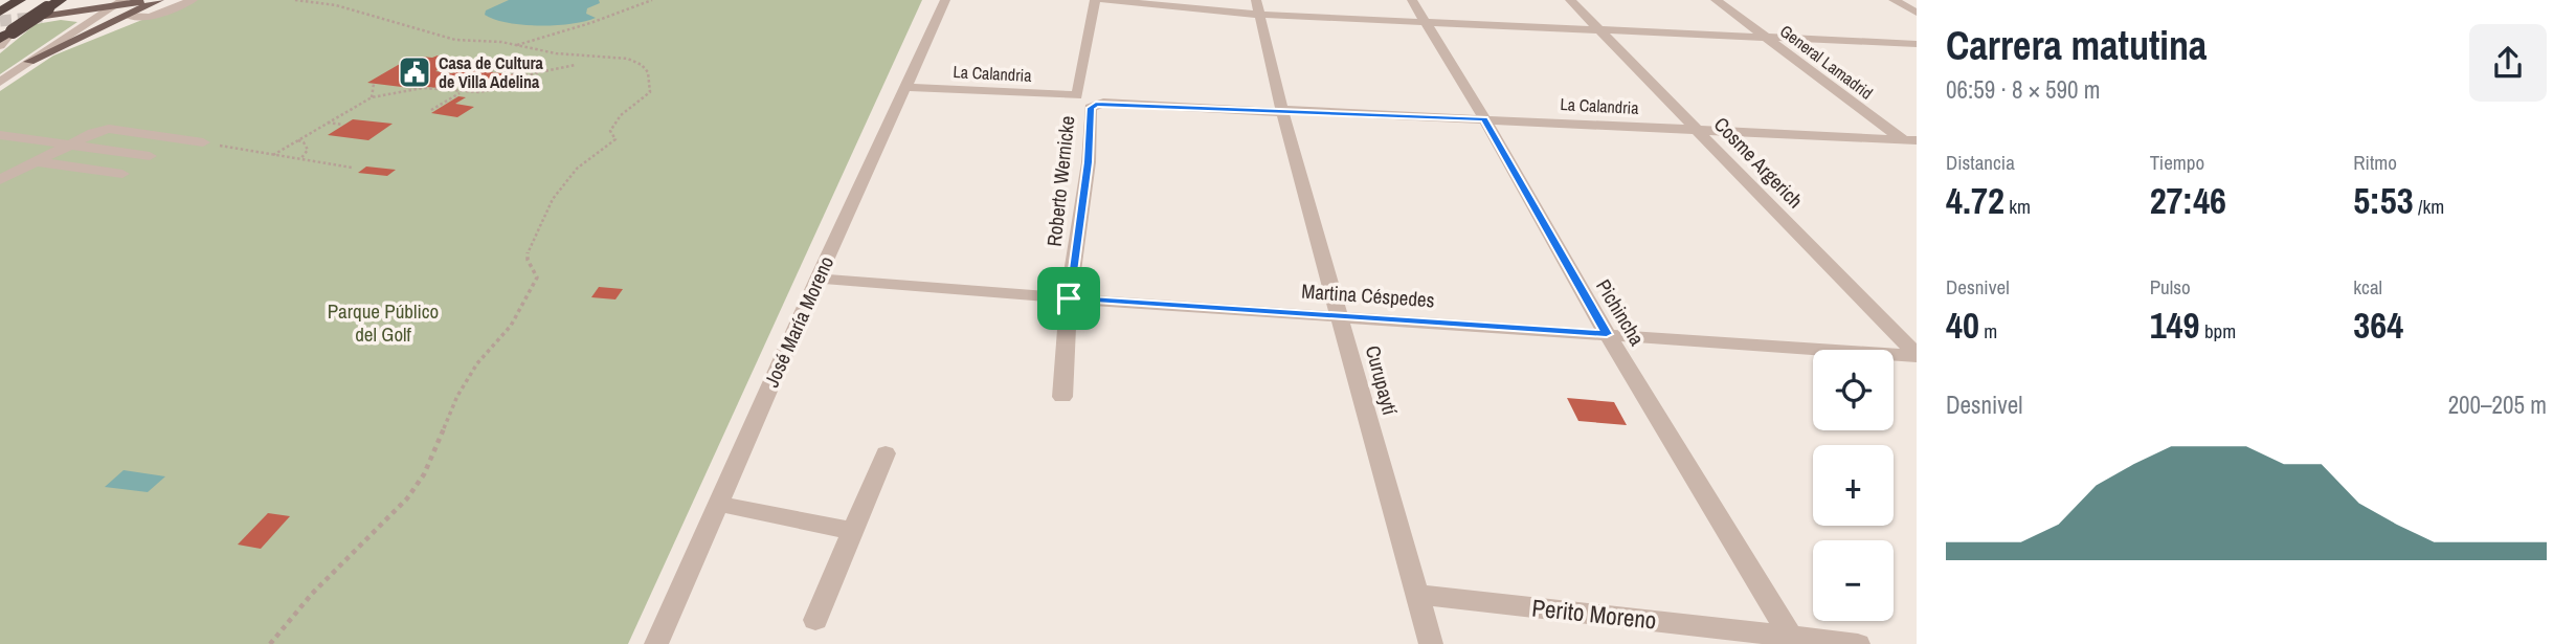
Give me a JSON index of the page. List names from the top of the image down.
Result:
{
  "streets": {
    "street": [
      "General Lamadrid",
      "La Calandria",
      "Cosme Argerich",
      "Roberto Wernicke",
      "Martina Céspedes",
      "Pichincha",
      "José María Moreno",
      "Curupaytí",
      "Perito Moreno"
    ]
  },
  "crossings": [
    ["General Lamadrid", "La Calandria"],
    ["La Calandria", "Cosme Argerich"],
    ["La Calandria", "Roberto Wernicke"],
    ["La Calandria", "Pichincha"],
    ["La Calandria", "José María Moreno"],
    ["La Calandria", "Curupaytí"],
    ["Cosme Argerich", "Martina Céspedes"],
    ["Roberto Wernicke", "Martina Céspedes"],
    ["Martina Céspedes", "Pichincha"],
    ["Martina Céspedes", "José María Moreno"],
    ["Martina Céspedes", "Curupaytí"],
    ["Pichincha", "Perito Moreno"],
    ["Curupaytí", "Perito Moreno"]
  ],
  "parks": ["Parque Público del Golf"],
  "places": {
    "public building": ["Casa de Cultura de Villa Adelina"]
  },
  "page": {
    "heading": ["Carrera matutina", "06:59 · 8 × 590 m"],
    "stats": [
      ["Distancia", "4.72 km"],
      ["Tiempo", "27:46"],
      ["Ritmo", "5:53 /km"],
      ["Desnivel", "40 m"],
      ["Pulso", "149 bpm"],
      ["kcal", "364"]
    ],
    "map_buttons": ["+", "−"],
    "chart": ["Desnivel", "200–205 m"]
  }
}
